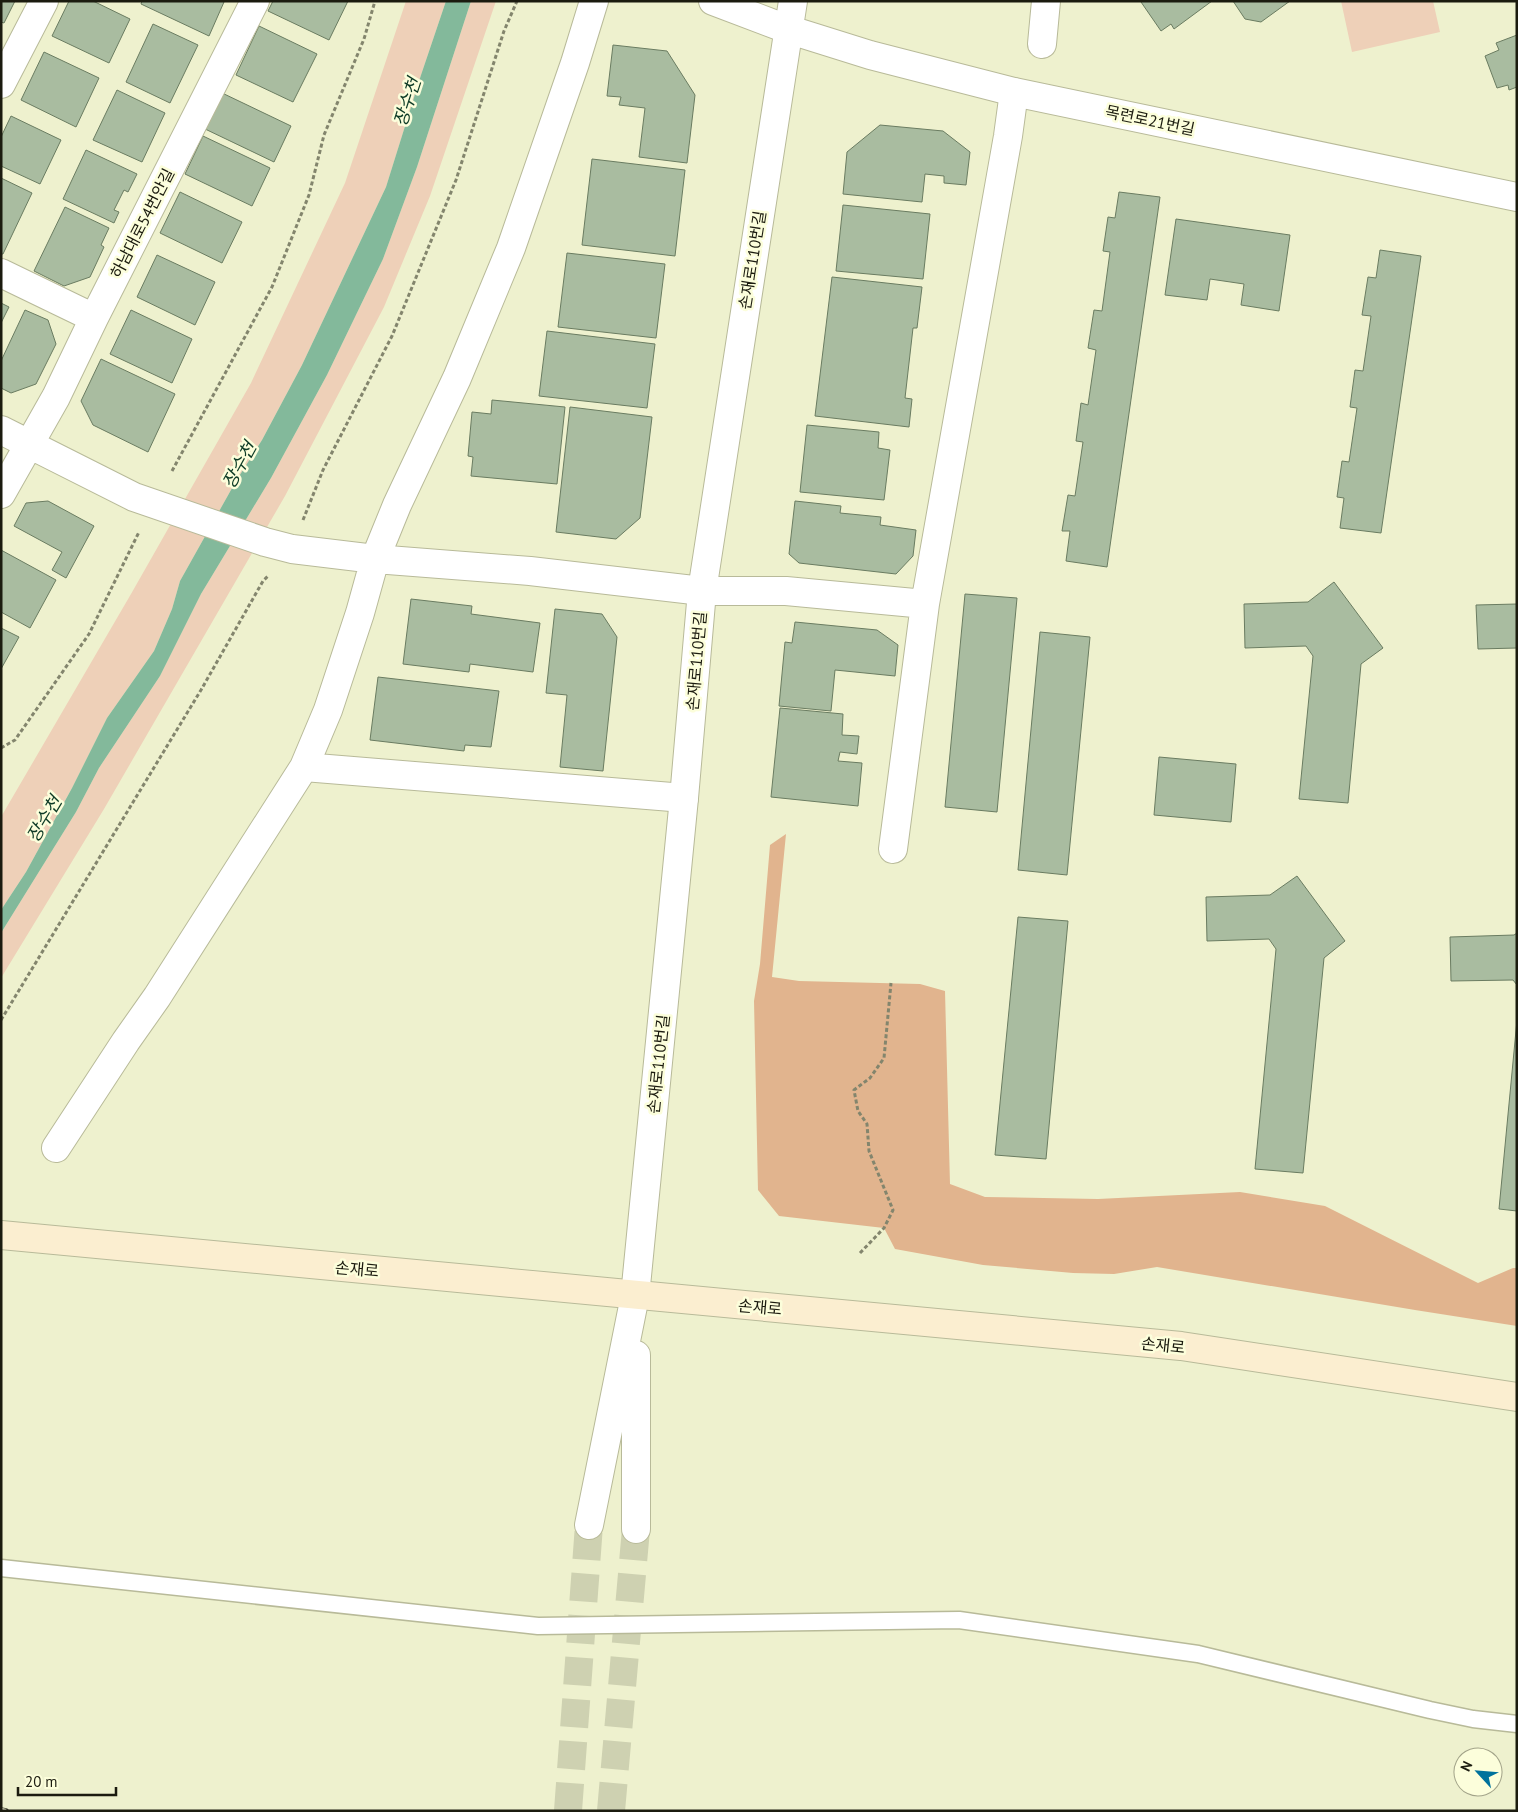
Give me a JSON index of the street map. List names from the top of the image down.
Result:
{
  "streets": {
    "main road": ["손재로"],
    "street": ["목련로21번길", "하남대로54번안길", "손재로110번길"]
  },
  "crossings": [
    ["목련로21번길", "손재로110번길"],
    ["손재로110번길", "손재로"]
  ],
  "water": ["장수천"],
  "scale_bar": "20 m",
  "north": "top left"
}
